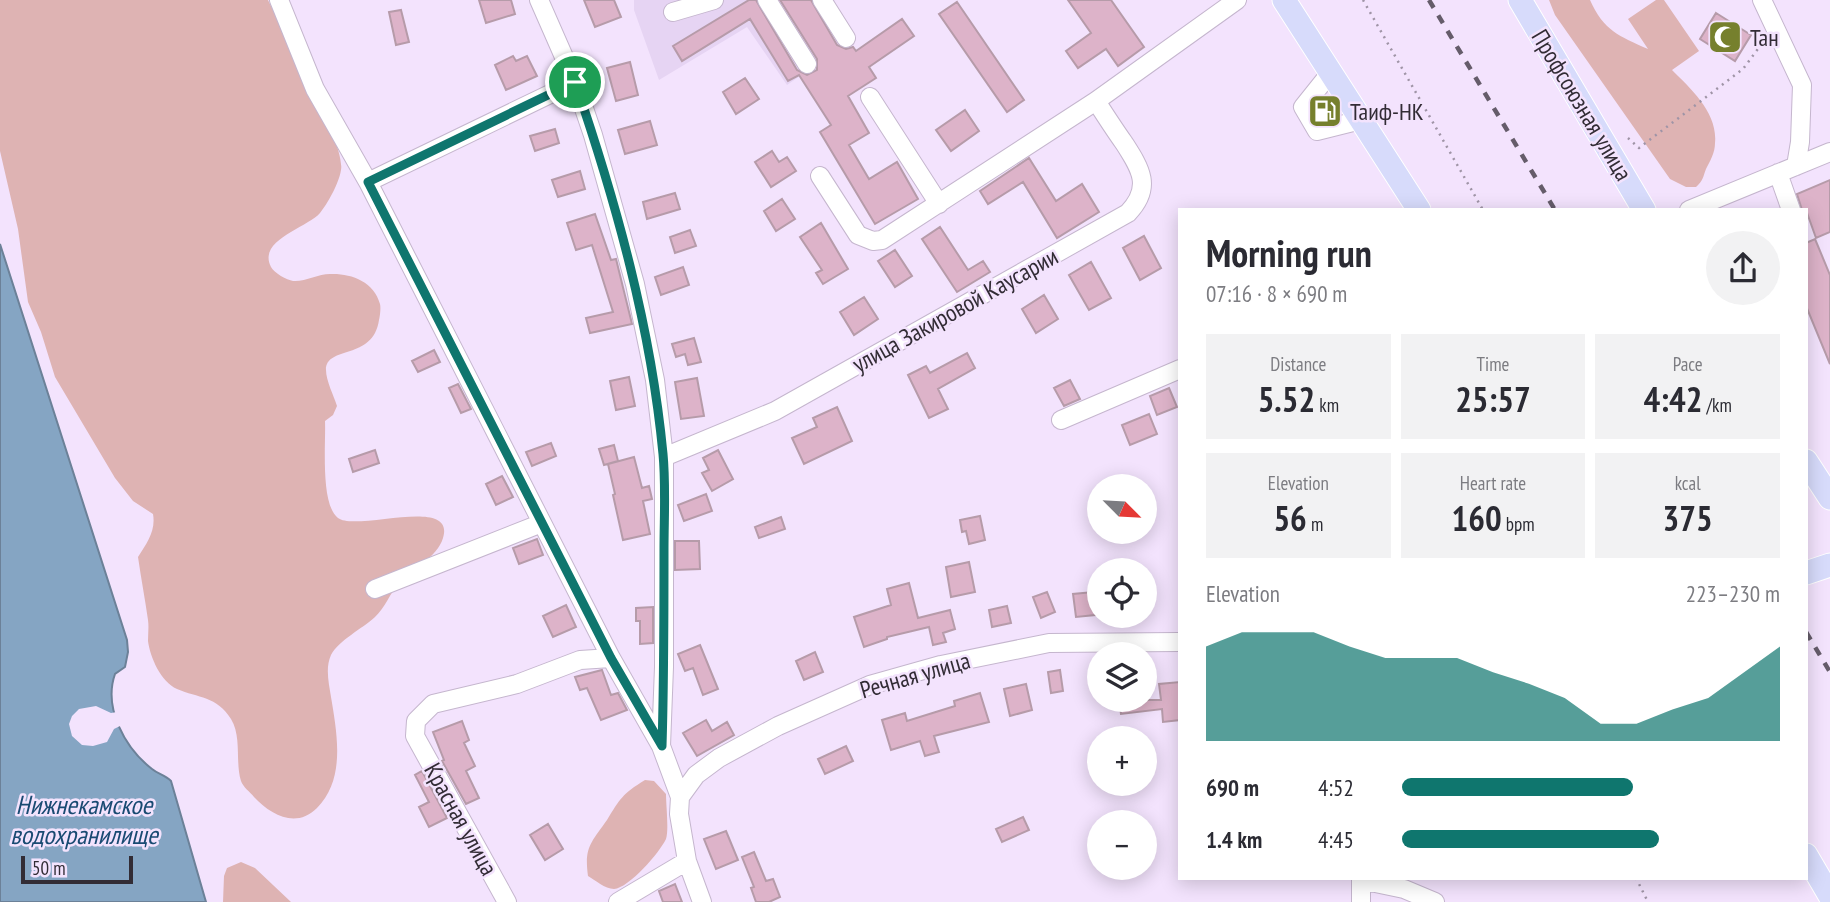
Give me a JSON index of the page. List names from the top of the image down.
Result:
{
  "streets": {
    "main road": ["Профсоюзная улица"],
    "street": ["улица Закировой Каусарии", "Речная улица", "Красная улица"]
  },
  "water": ["Нижнекамское водохранилище"],
  "places": {
    "mosque": ["Тан"],
    "fuel station": ["Таиф-НК"]
  },
  "scale_bar": "50 m",
  "north": "bottom right",
  "page": {
    "heading": ["Morning run", "07:16 · 8 × 690 m"],
    "stats": [
      ["Distance", "5.52 km"],
      ["Time", "25:57"],
      ["Pace", "4:42 /km"],
      ["Elevation", "56 m"],
      ["Heart rate", "160 bpm"],
      ["kcal", "375"]
    ],
    "map_buttons": ["+", "−"],
    "chart": ["Elevation", "223–230 m"],
    "list": [
      {
        "name": "690 m",
        "note": "4:52"
      },
      {
        "name": "1.4 km",
        "note": "4:45"
      }
    ],
    "scale": "50 m"
  }
}
